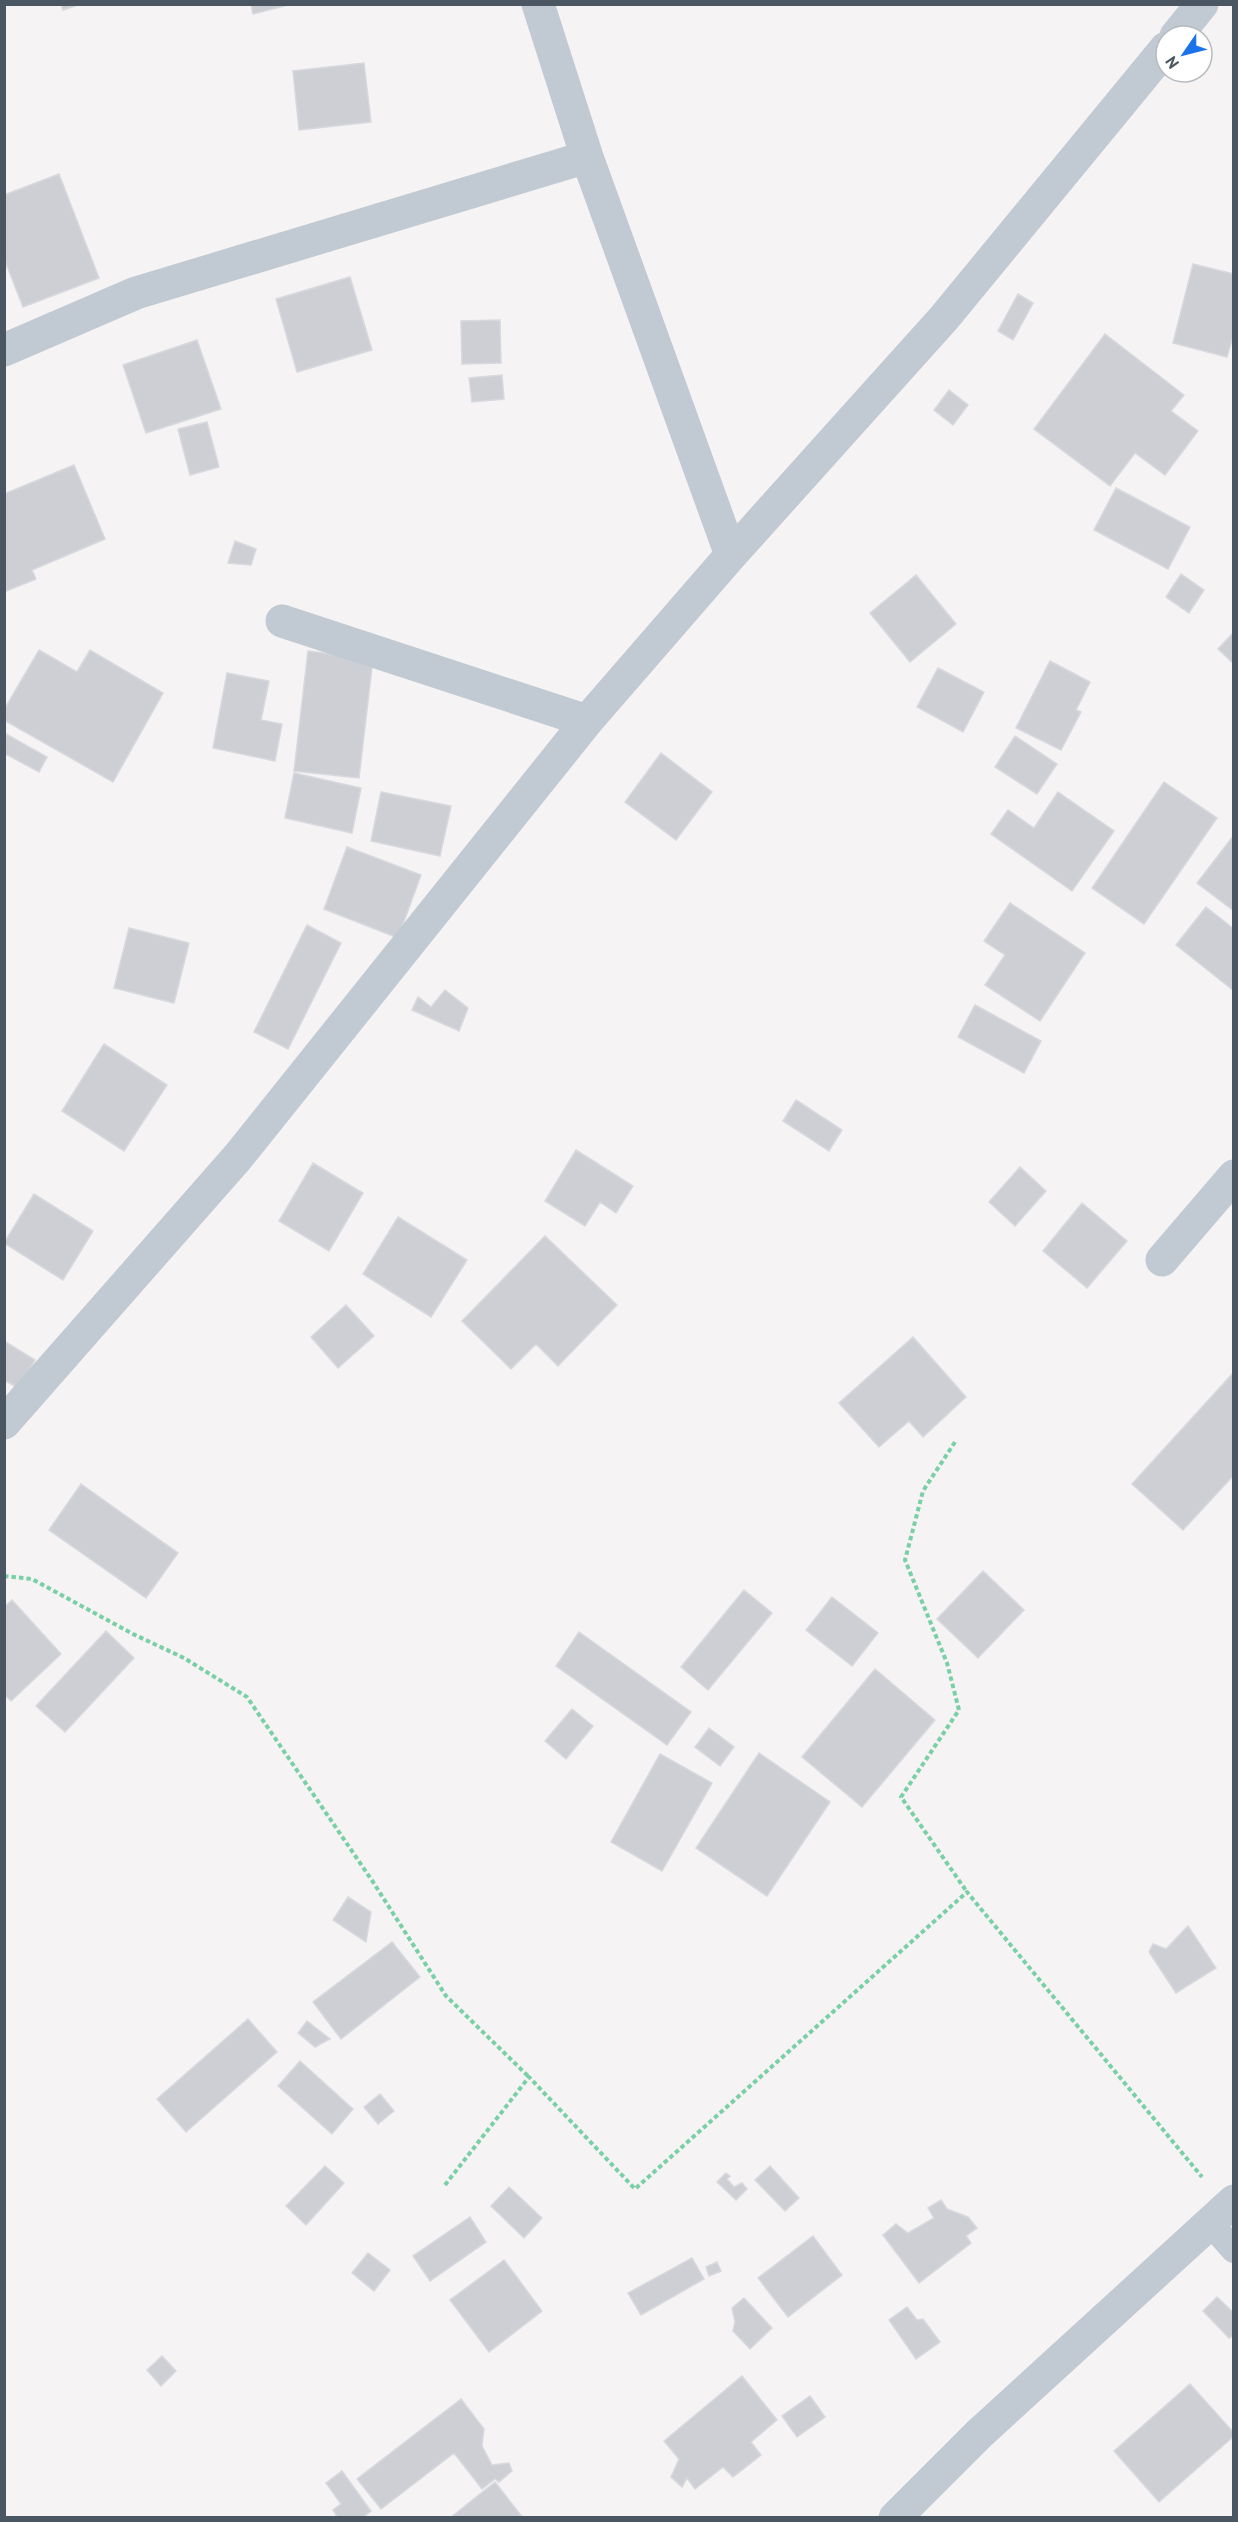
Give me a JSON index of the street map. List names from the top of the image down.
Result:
{
  "north": "bottom left"
}
